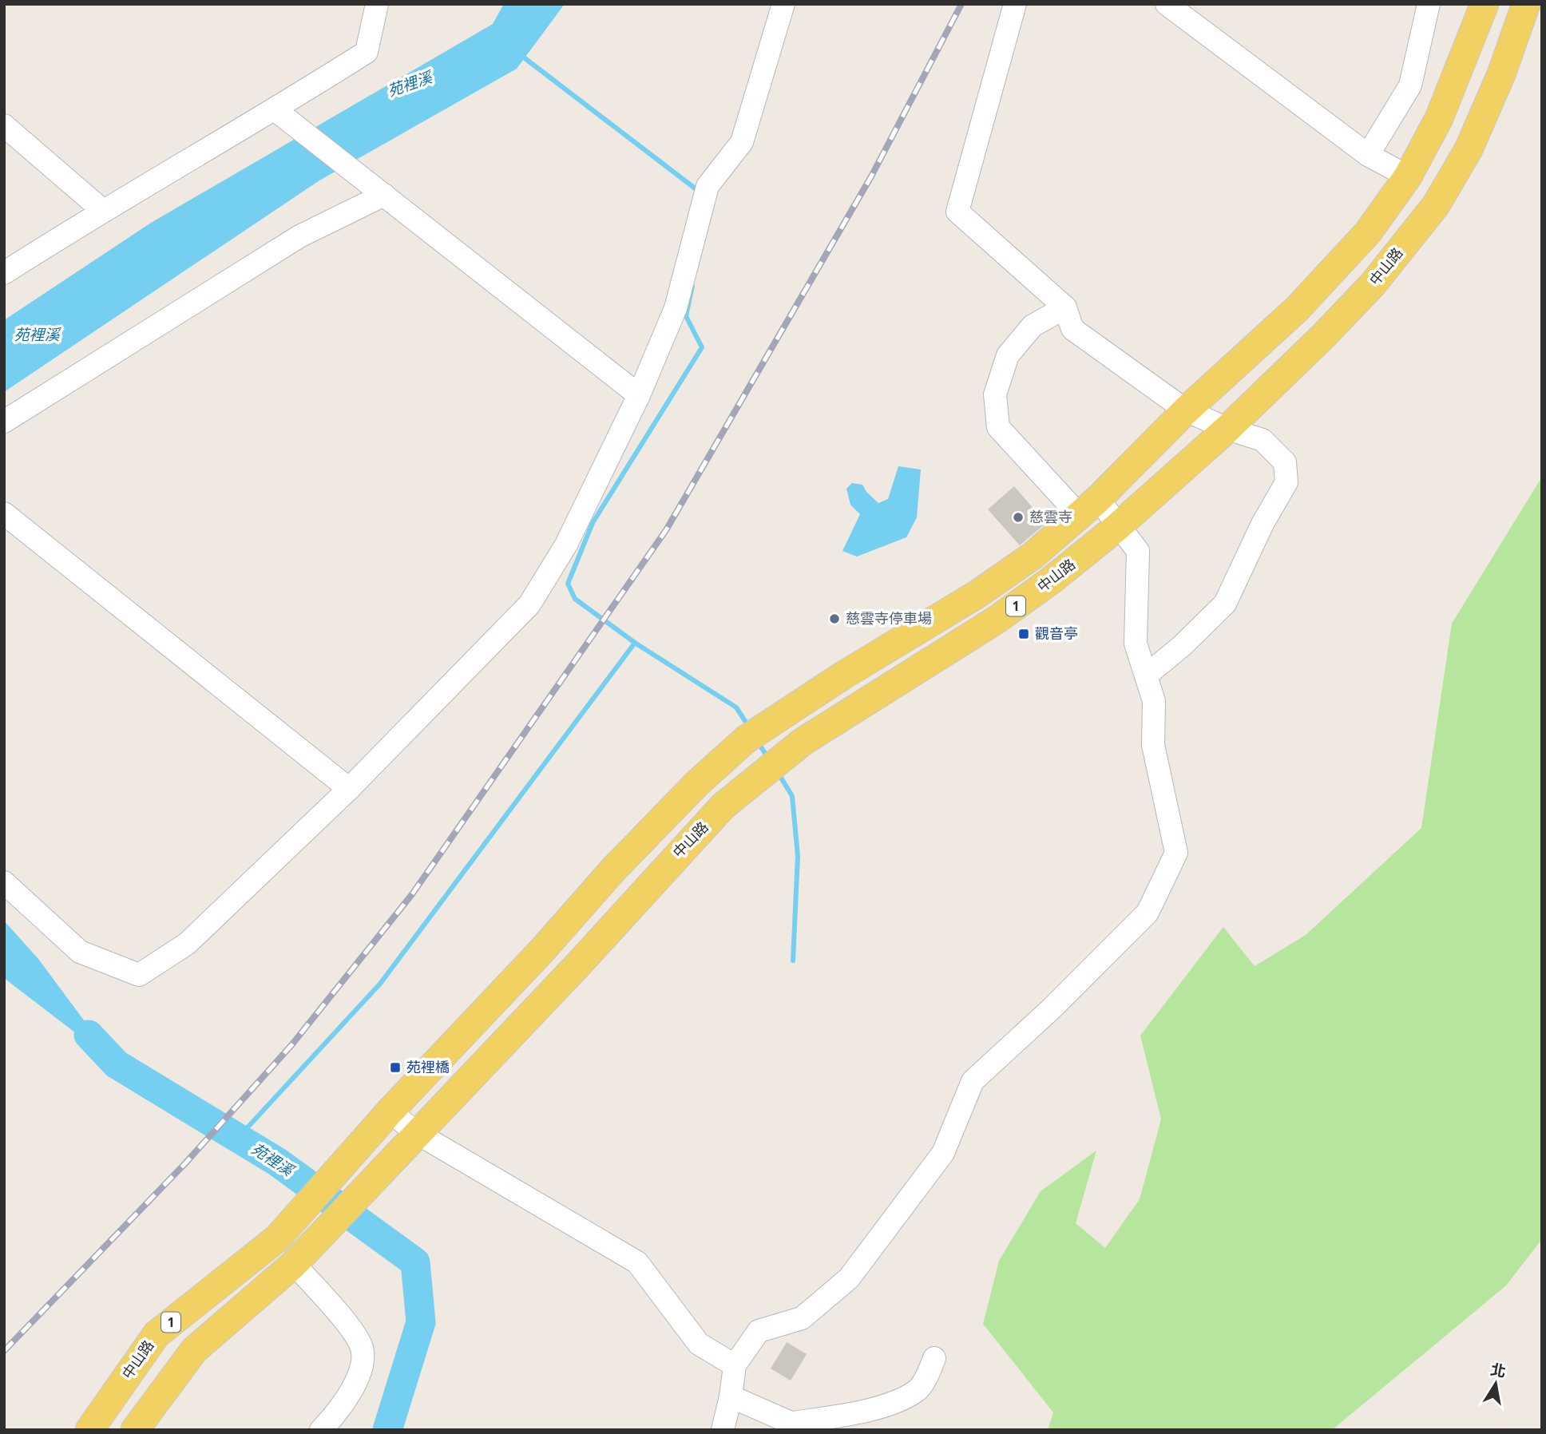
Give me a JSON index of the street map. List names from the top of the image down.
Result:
{
  "streets": {
    "main road": ["中山路", "1"]
  },
  "crossings": [
    ["中山路", "1"]
  ],
  "water": ["苑裡溪"],
  "places": {
    "other": ["慈雲寺", "慈雲寺停車場"],
    "transit": ["觀音亭", "苑裡橋"]
  },
  "north": "top"
}
